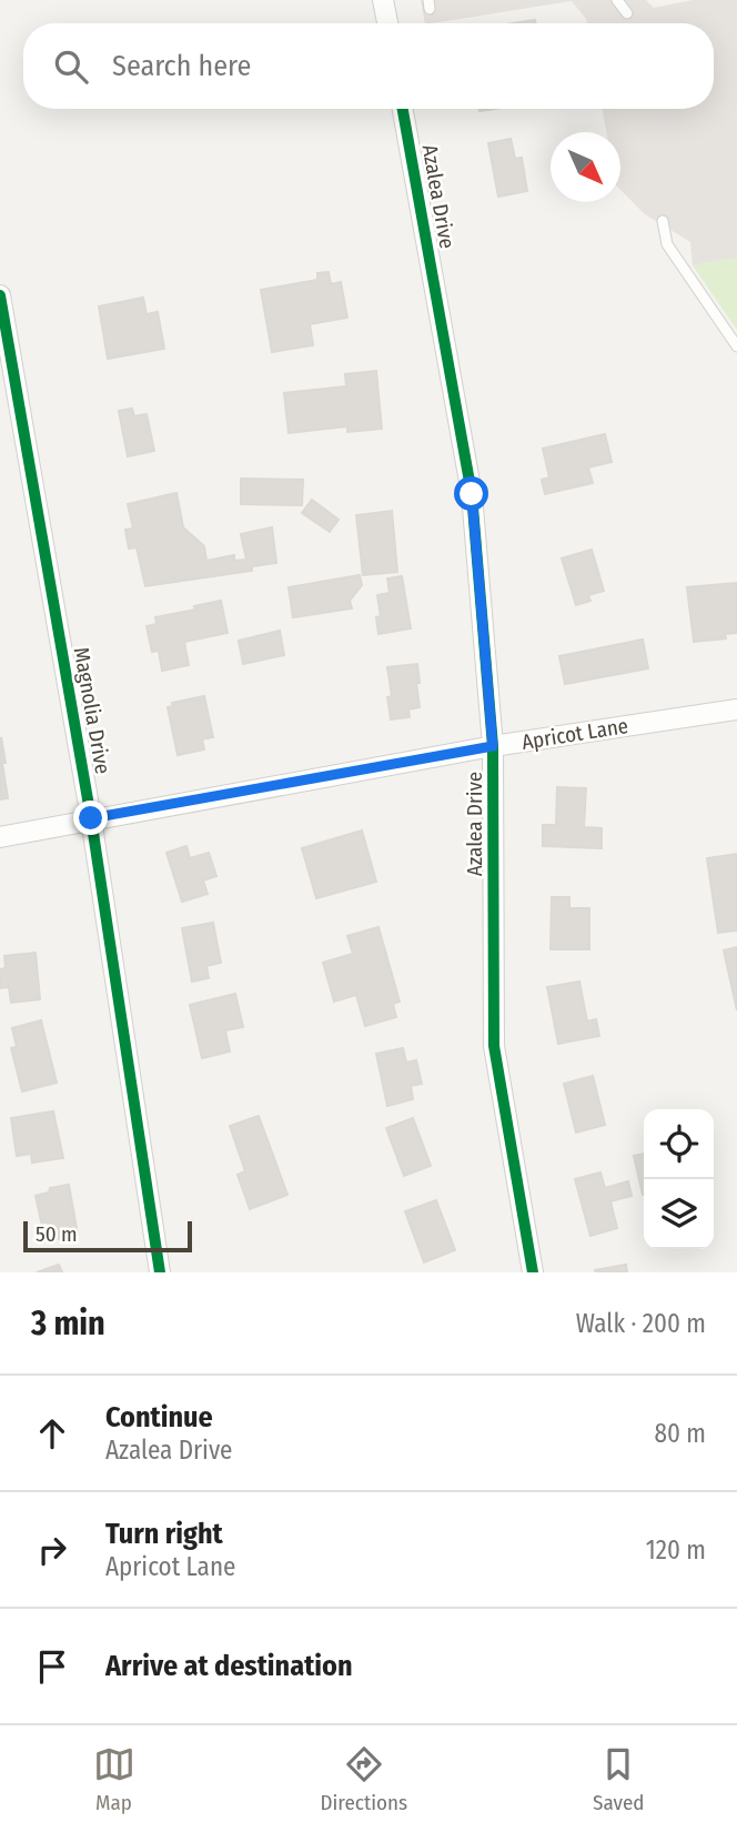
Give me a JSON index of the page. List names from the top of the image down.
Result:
{
  "streets": {
    "street": ["Azalea Drive", "Magnolia Drive", "Apricot Lane"]
  },
  "crossings": [
    ["Azalea Drive", "Apricot Lane"],
    ["Magnolia Drive", "Apricot Lane"]
  ],
  "scale_bar": "50 m",
  "north": "bottom right",
  "page": {
    "search": "Search here",
    "scale": "50 m",
    "heading": ["3 min", "Walk · 200 m"],
    "list": [
      ["Continue", "Azalea Drive", "80 m"],
      ["Turn right", "Apricot Lane", "120 m"],
      "Arrive at destination"
    ],
    "nav": ["Map", "Directions", "Saved"]
  }
}
